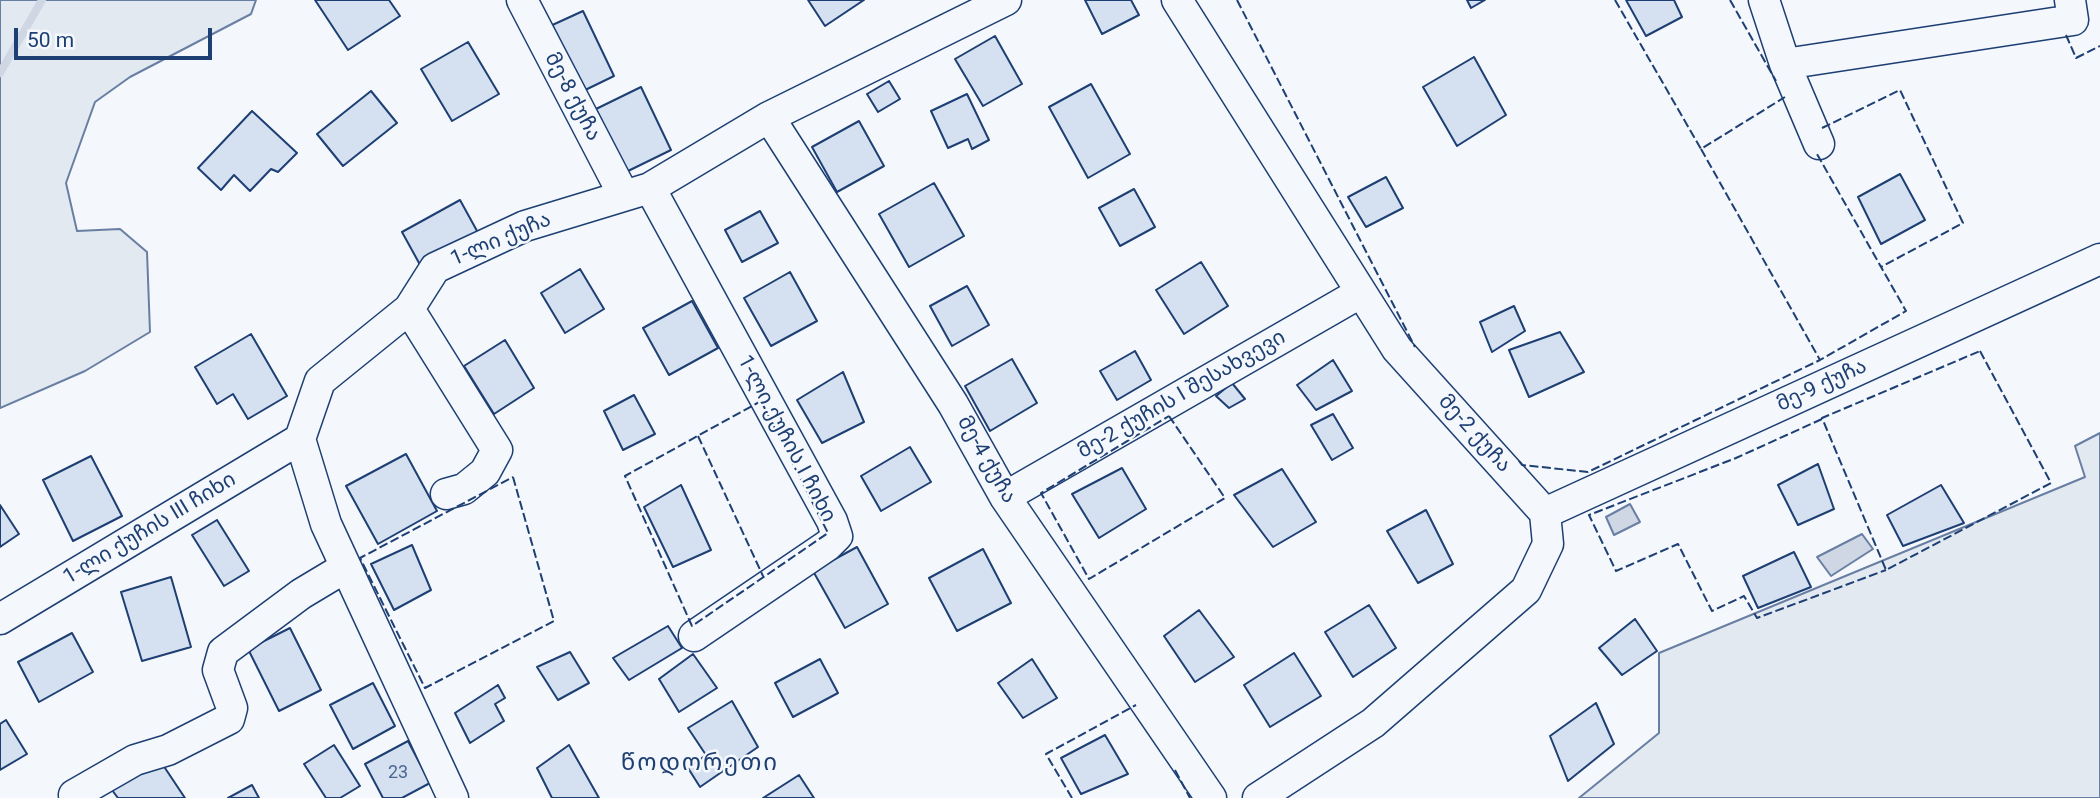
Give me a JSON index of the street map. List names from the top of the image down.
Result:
{
  "streets": {
    "street": [
      "მე-8 ქუჩა",
      "1-ლი ქუჩა",
      "მე-9 ქუჩა",
      "მე-2 ქუჩის I შესახვევი",
      "მე-2 ქუჩა",
      "1-ლი ქუჩის I ჩიხი",
      "მე-4 ქუჩა",
      "1-ლი ქუჩის III ჩიხი"
    ]
  },
  "crossings": [
    ["მე-8 ქუჩა", "1-ლი ქუჩა"],
    ["მე-8 ქუჩა", "1-ლი ქუჩის I ჩიხი"],
    ["1-ლი ქუჩა", "1-ლი ქუჩის I ჩიხი"],
    ["1-ლი ქუჩა", "მე-4 ქუჩა"],
    ["1-ლი ქუჩა", "1-ლი ქუჩის III ჩიხი"],
    ["მე-9 ქუჩა", "მე-2 ქუჩა"],
    ["მე-2 ქუჩის I შესახვევი", "მე-2 ქუჩა"],
    ["მე-2 ქუჩის I შესახვევი", "მე-4 ქუჩა"]
  ],
  "districts": ["წოდორეთი"],
  "house_numbers": ["23"],
  "scale_bar": "50 m"
}
